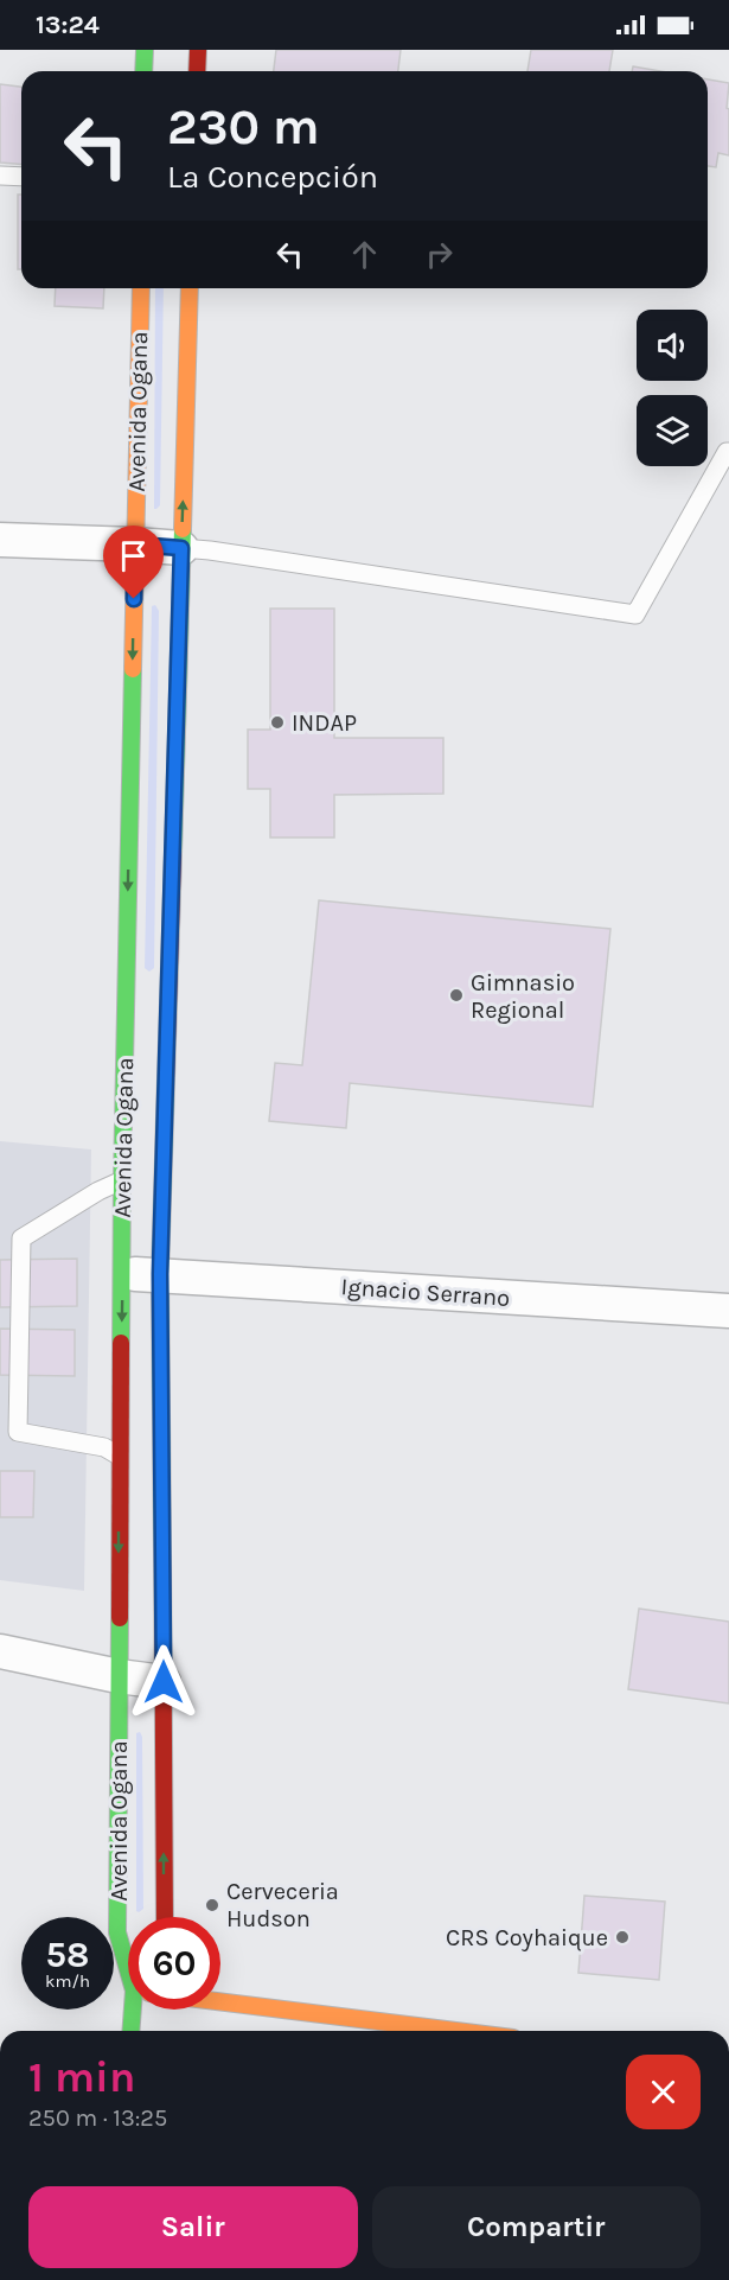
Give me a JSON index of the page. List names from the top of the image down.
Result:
{
  "streets": {
    "main road": ["Avenida Ogana"],
    "street": ["Ignacio Serrano"]
  },
  "crossings": [
    ["Avenida Ogana", "Ignacio Serrano"]
  ],
  "places": [
    "INDAP",
    "Gimnasio Regional",
    "Cerveceria Hudson",
    "CRS Coyhaique"
  ],
  "page": {
    "status": "13:24",
    "turn": ["230 m", "La Concepción"],
    "speed": "58 km/h",
    "limit": "60",
    "heading": ["1 min", "250 m · 13:25"],
    "buttons": ["Salir", "Compartir"]
  }
}
